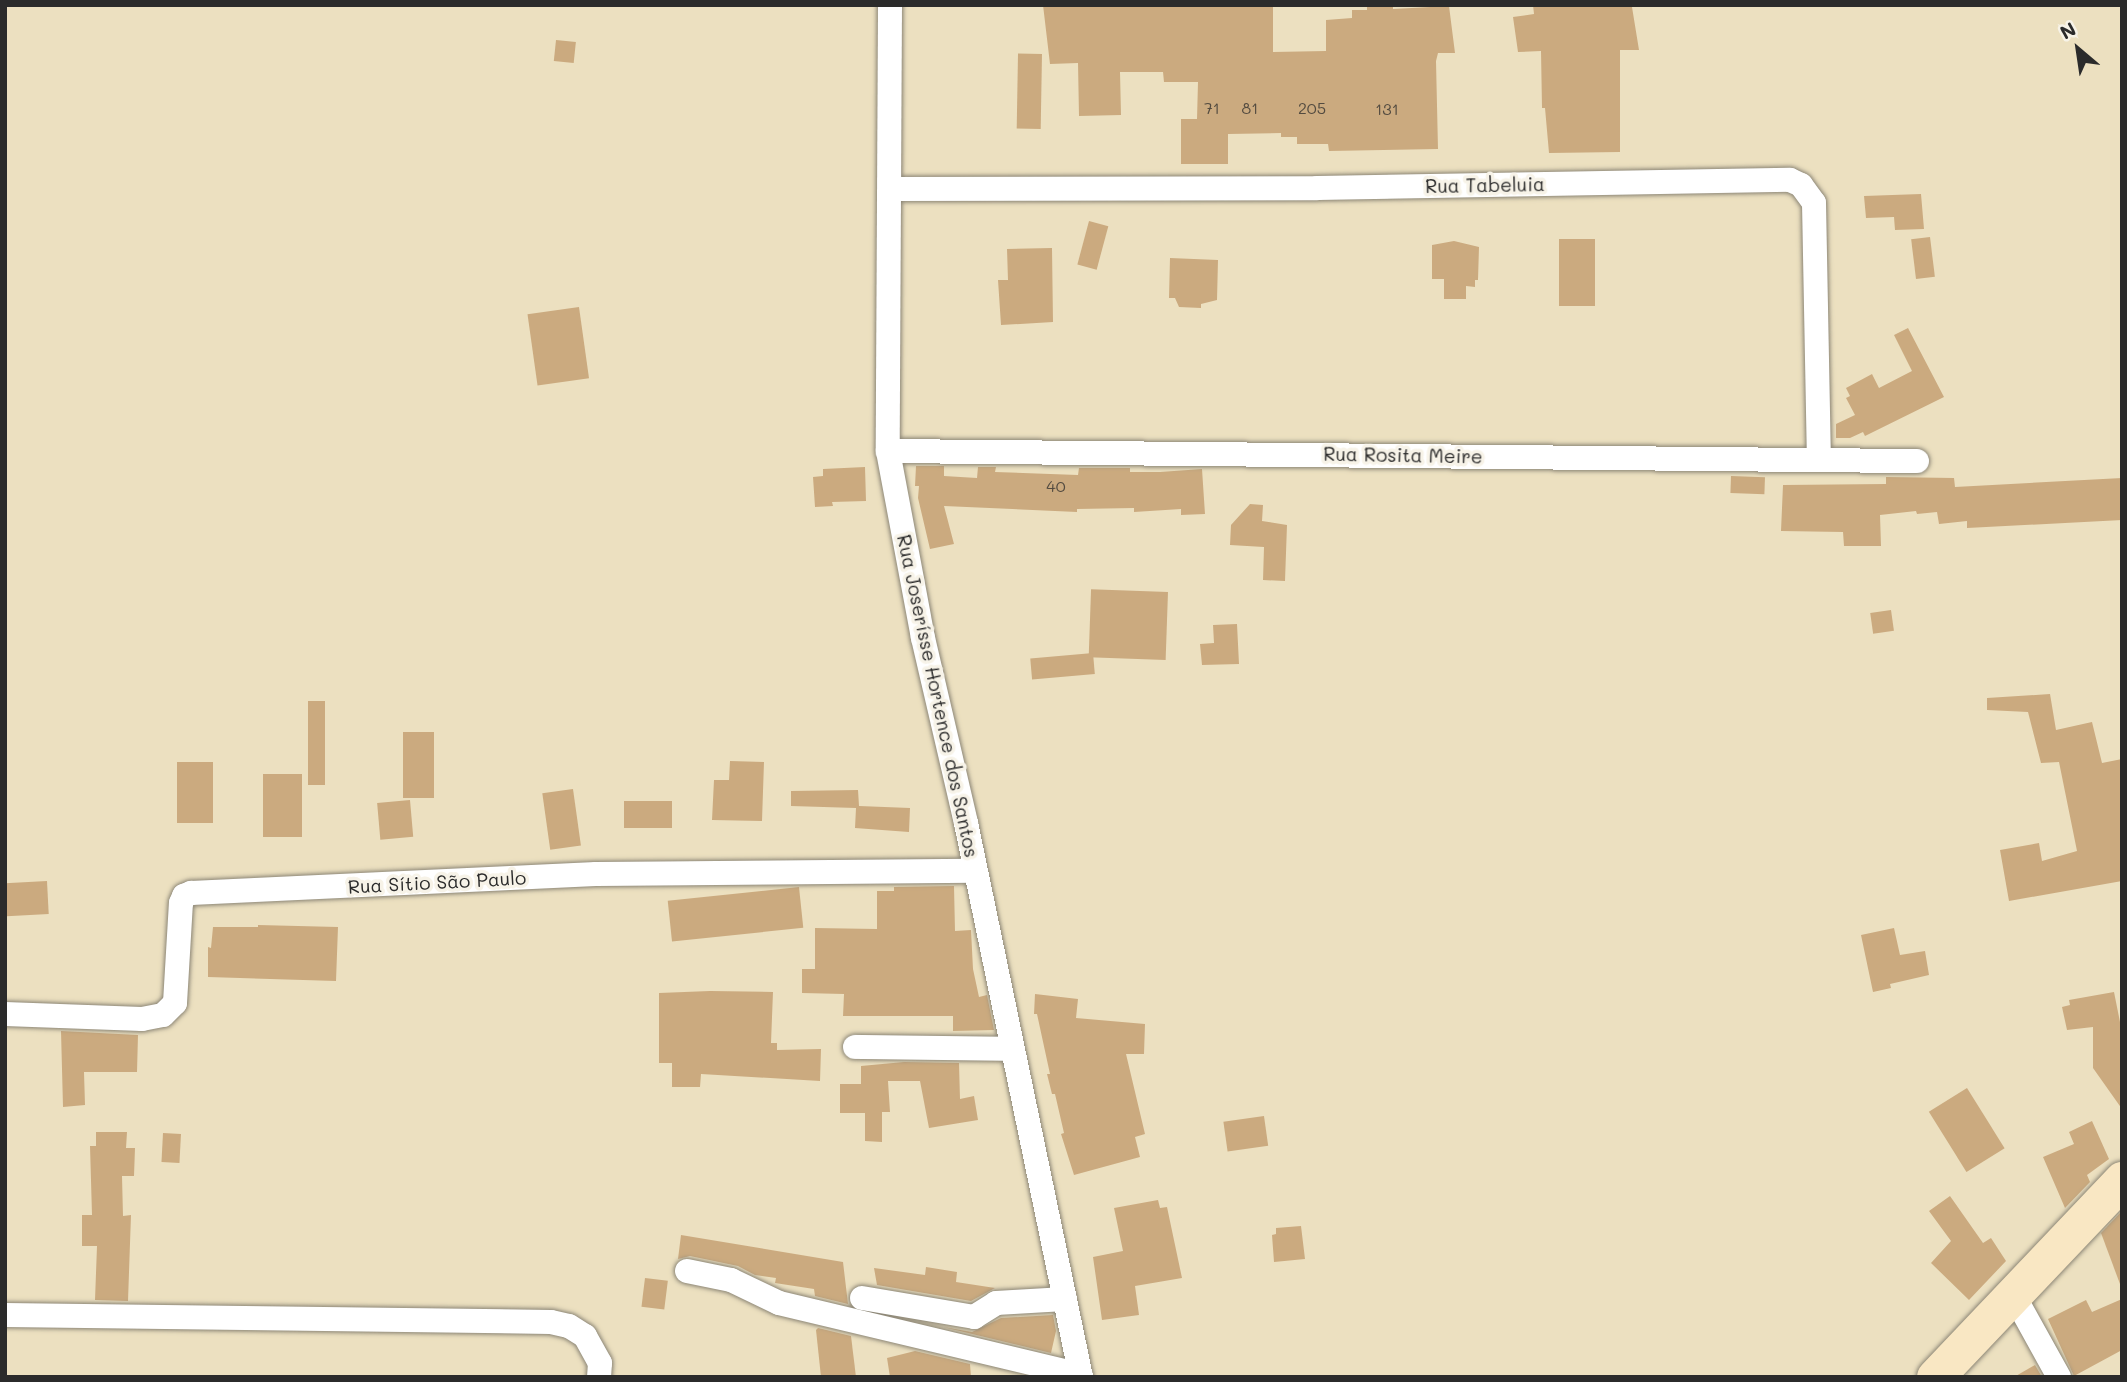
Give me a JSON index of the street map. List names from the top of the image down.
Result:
{
  "streets": {
    "street": [
      "Rua Tabeluia",
      "Rua Rosita Meire",
      "Rua Joserísse Hortence dos Santos",
      "Rua Sítio São Paulo"
    ]
  },
  "crossings": [
    ["Rua Tabeluia", "Rua Rosita Meire"],
    ["Rua Tabeluia", "Rua Joserísse Hortence dos Santos"],
    ["Rua Rosita Meire", "Rua Joserísse Hortence dos Santos"],
    ["Rua Joserísse Hortence dos Santos", "Rua Sítio São Paulo"]
  ],
  "house_numbers": [
    "71",
    "81",
    "205",
    "131",
    "40"
  ],
  "north": "top left"
}
